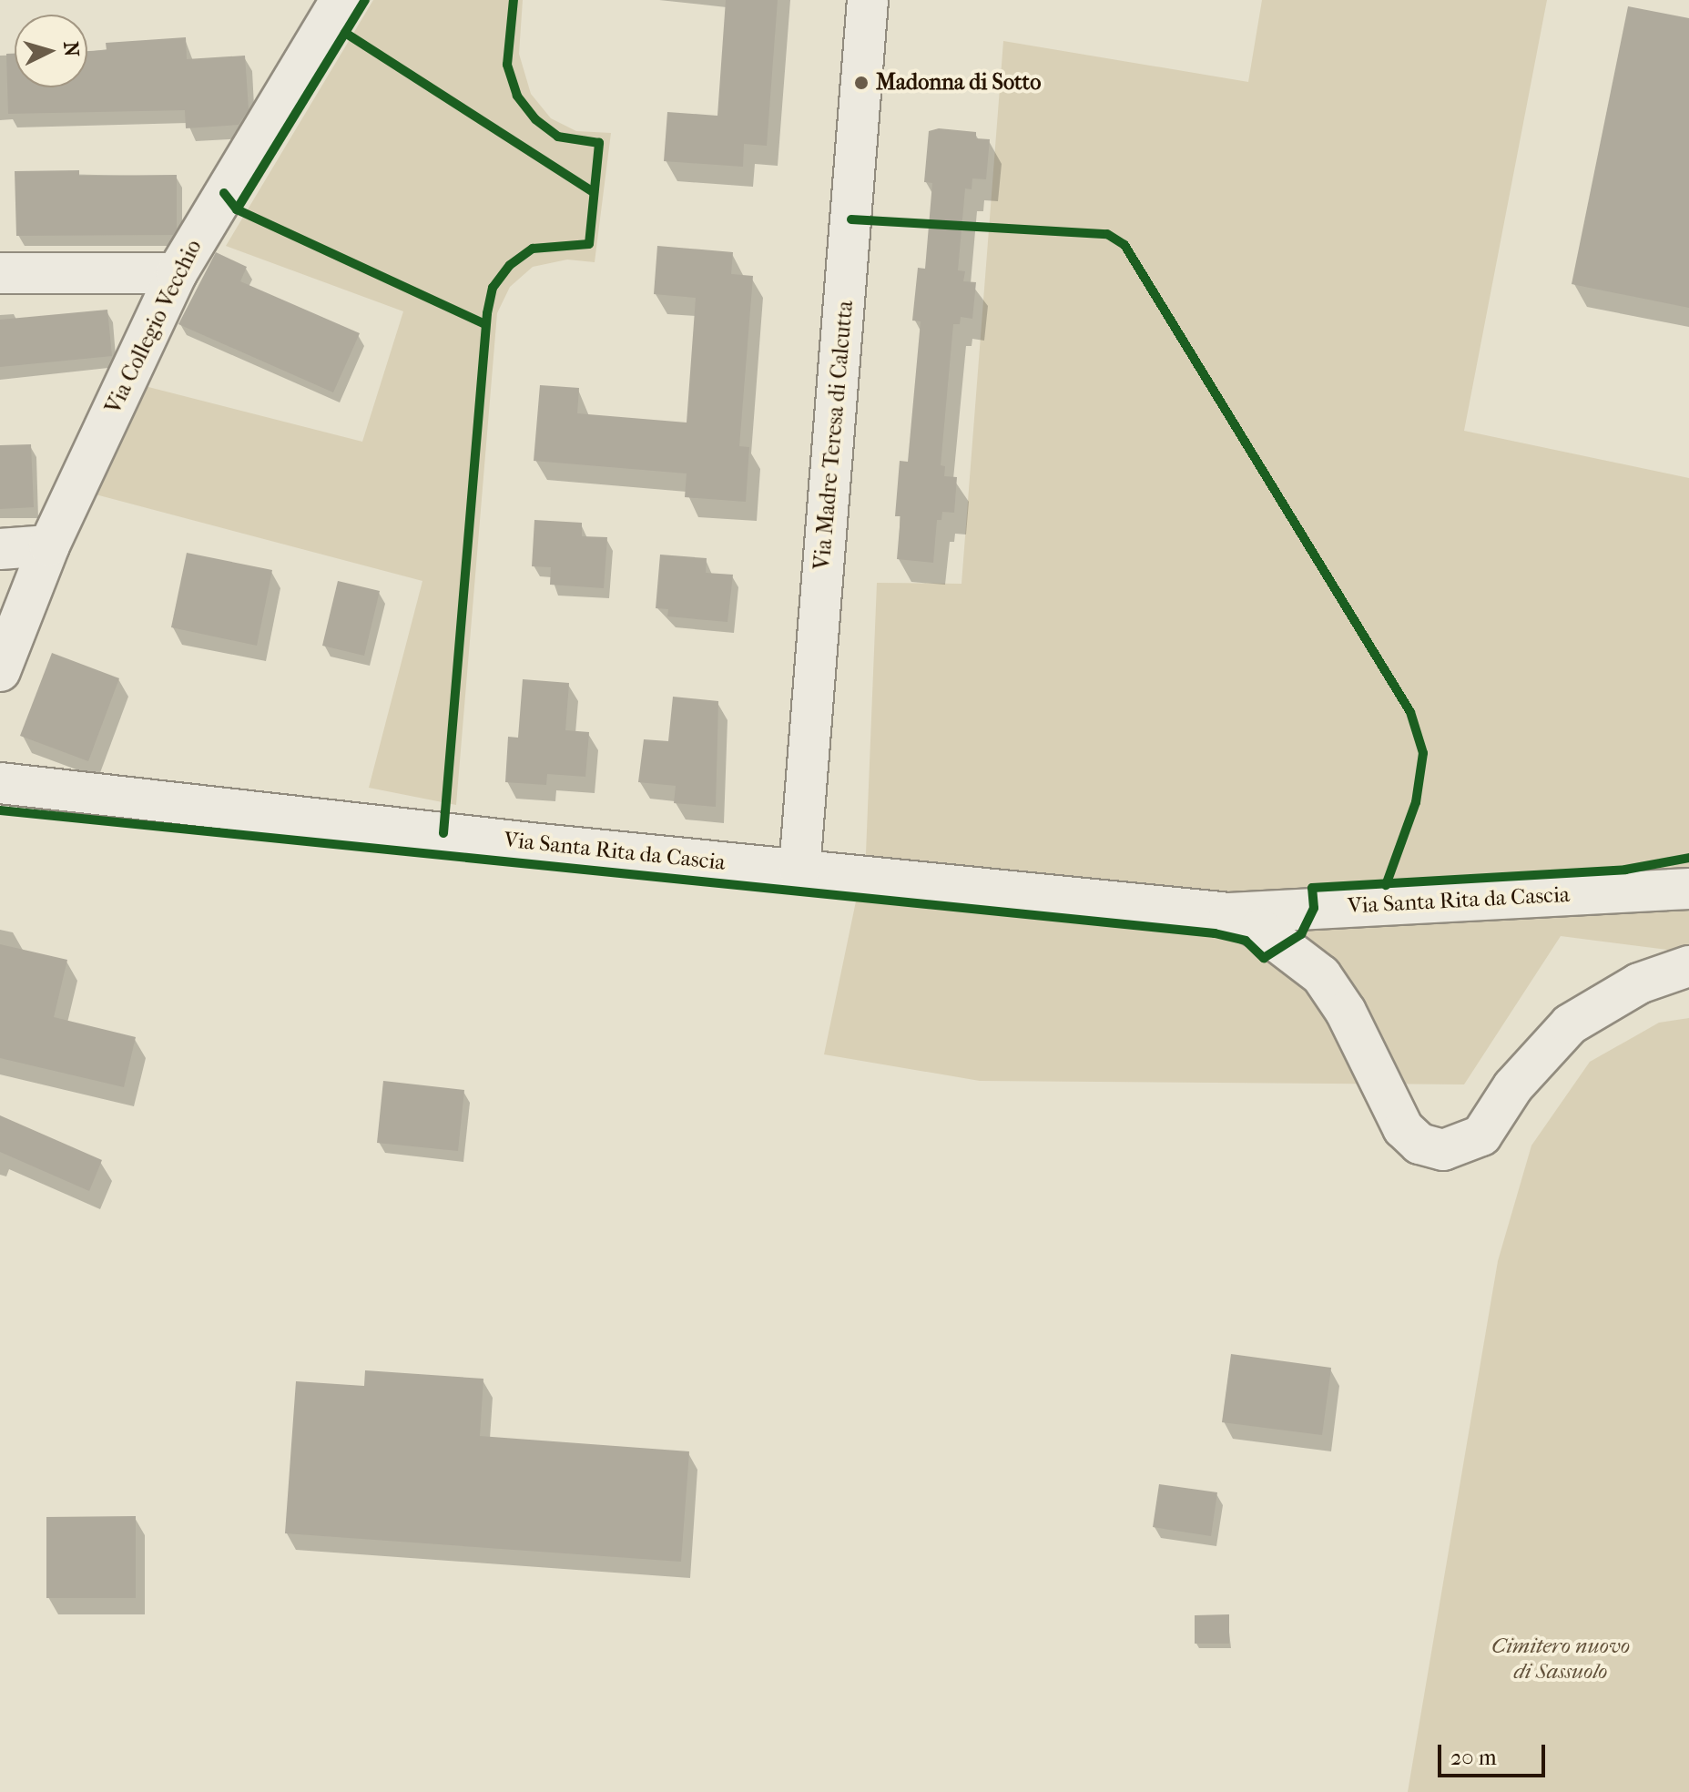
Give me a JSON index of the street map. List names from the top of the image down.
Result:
{
  "streets": {
    "street": ["Via Collegio Vecchio", "Via Madre Teresa di Calcutta", "Via Santa Rita da Cascia"]
  },
  "crossings": [
    ["Via Madre Teresa di Calcutta", "Via Santa Rita da Cascia"]
  ],
  "parks": ["Cimitero nuovo di Sassuolo"],
  "places": ["Madonna di Sotto"],
  "scale_bar": "20 m",
  "north": "right"
}
